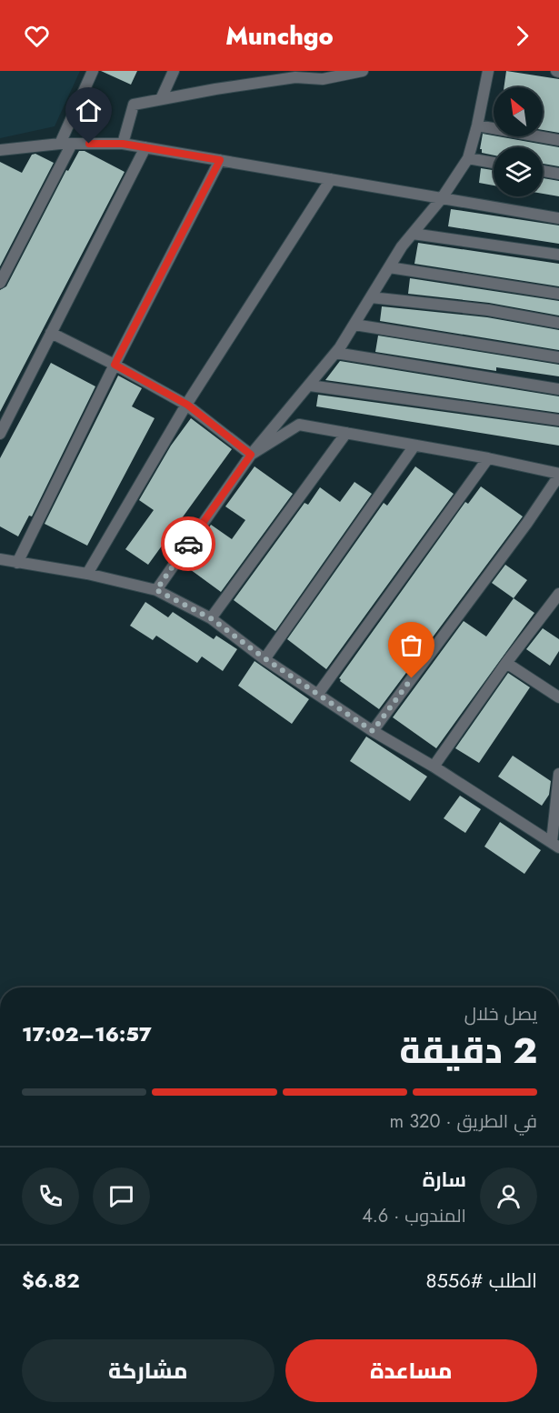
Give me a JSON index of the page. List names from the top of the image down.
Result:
{
  "north": "top left",
  "page": {
    "header": "Munchgo",
    "heading": ["2 دقيقة", "يصل خلال", "16:57–17:02"],
    "panel": [
      "سارة",
      "المندوب · 4.6",
      "الطلب #8556",
      "$6.82"
    ],
    "bar": "في الطريق · 320 m",
    "buttons": ["مساعدة", "مشاركة"]
  }
}
